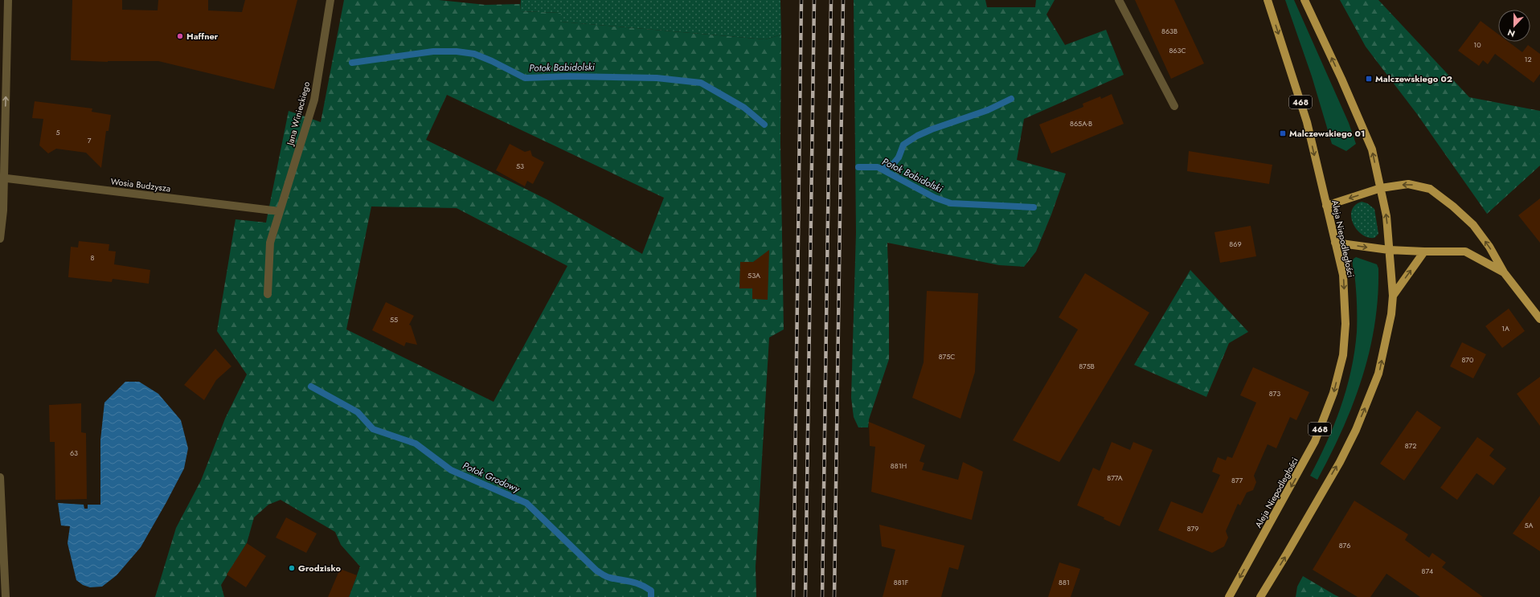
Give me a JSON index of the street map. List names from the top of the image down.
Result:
{
  "streets": {
    "main road": ["468", "Aleja Niepodległości"],
    "street": ["Jana Winieckiego", "Wosia Budzysza"]
  },
  "crossings": [
    ["Jana Winieckiego", "Wosia Budzysza"]
  ],
  "water": ["Potok Babidolski", "Potok Grodowy"],
  "places": {
    "other": ["Haffner", "Grodzisko"],
    "transit": ["Malczewskiego 02", "Malczewskiego 01"]
  },
  "house_numbers": [
    "863B",
    "10",
    "863C",
    "12",
    "865A-B",
    "5",
    "7",
    "53",
    "869",
    "8",
    "53A",
    "55",
    "1A",
    "875C",
    "870",
    "875B",
    "873",
    "872",
    "63",
    "881H",
    "877A",
    "877",
    "5A",
    "879",
    "876",
    "874",
    "881F",
    "881"
  ],
  "north": "bottom"
}
